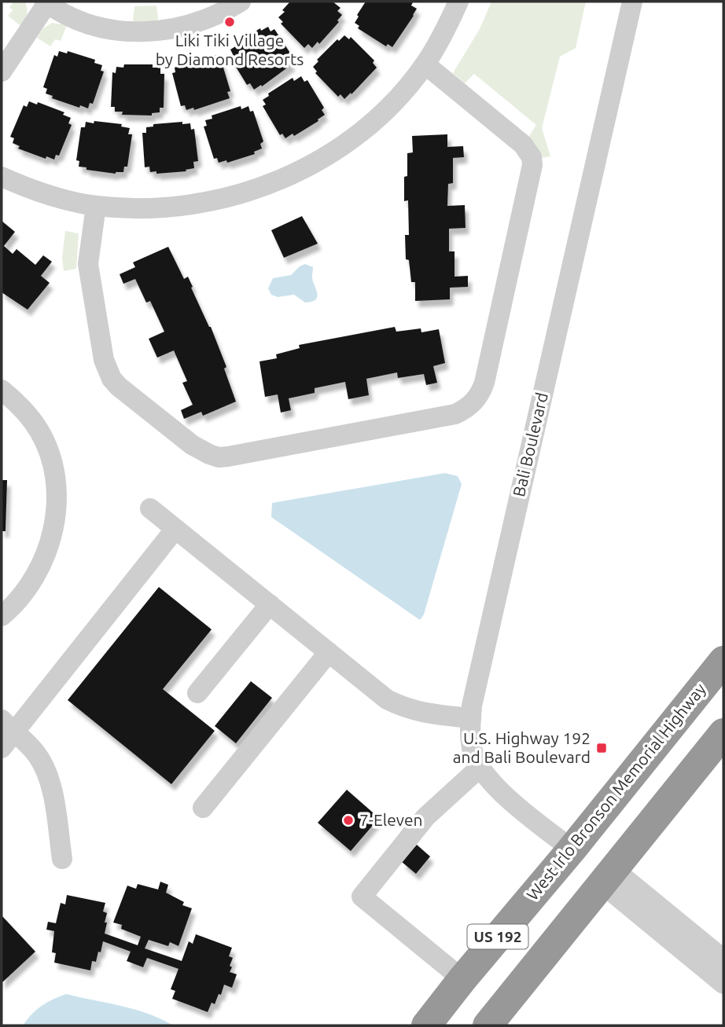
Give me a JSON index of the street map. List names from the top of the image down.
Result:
{
  "streets": {
    "highway": ["West Irlo Bronson Memorial Highway", "US 192"],
    "street": ["Bali Boulevard"]
  },
  "crossings": [
    ["Bali Boulevard", "West Irlo Bronson Memorial Highway"]
  ],
  "places": {
    "other": ["Liki Tiki Village by Diamond Resorts", "7-Eleven"],
    "transit": ["U.S. Highway 192 and Bali Boulevard"]
  }
}
